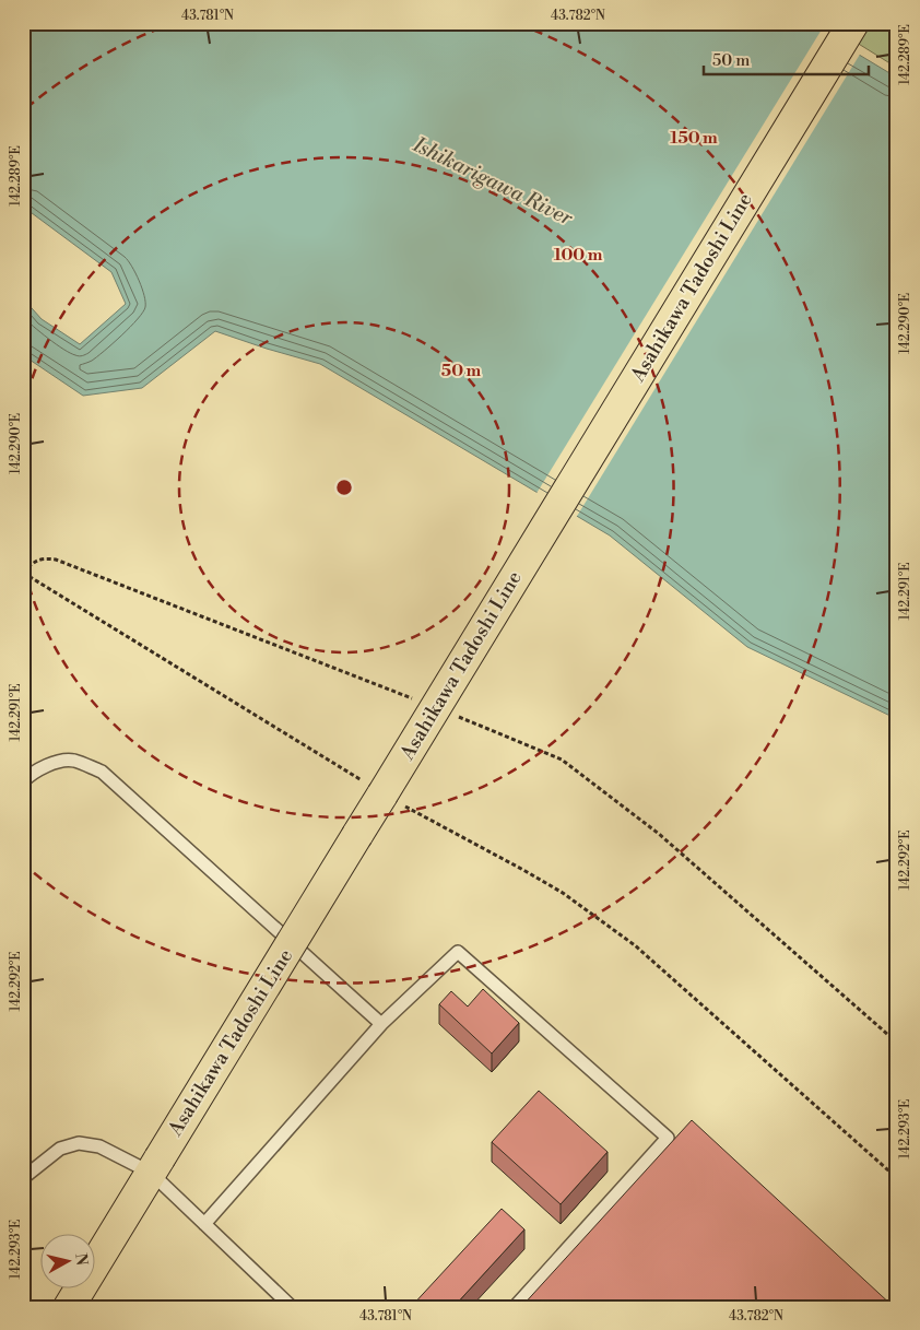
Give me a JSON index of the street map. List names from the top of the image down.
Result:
{
  "streets": {
    "main road": ["Asahikawa Tadoshi Line"]
  },
  "water": ["Ishikarigawa River"],
  "scale_bar": "50 m",
  "north": "right",
  "coordinates": [
    "43.781°N",
    "43.782°N",
    "142.289°E",
    "142.290°E",
    "142.291°E",
    "142.292°E",
    "142.293°E"
  ],
  "rings": ["150 m", "100 m", "50 m"]
}
